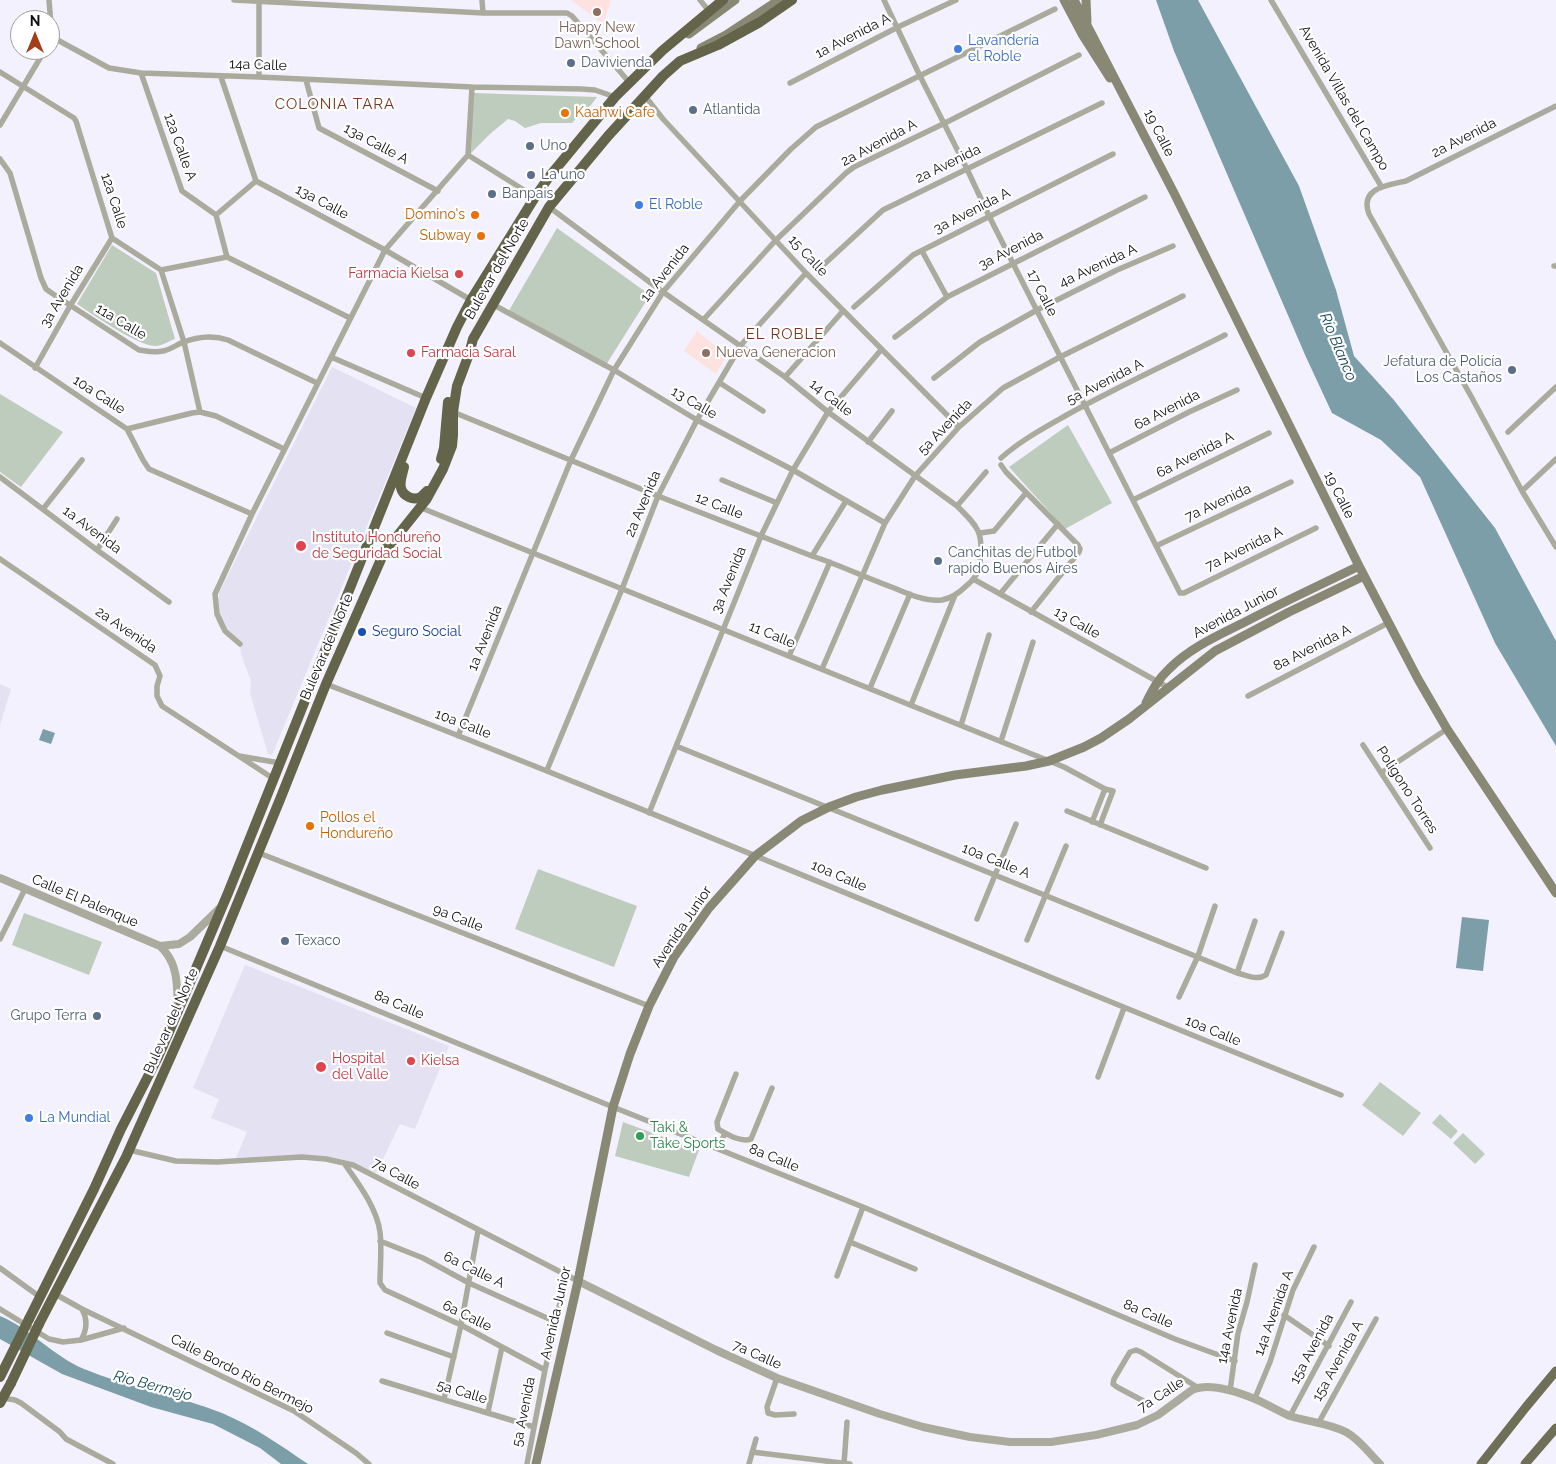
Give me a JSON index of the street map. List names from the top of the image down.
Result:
{
  "streets": {
    "highway": ["Bulevar del Norte"],
    "main road": ["19 Calle", "Avenida Junior"],
    "street": [
      "1a Avenida A",
      "14a Calle",
      "Avenida Villas del Campo",
      "2a Avenida",
      "2a Avenida A",
      "13a Calle A",
      "12a Calle A",
      "12a Calle",
      "13a Calle",
      "3a Avenida A",
      "3a Avenida",
      "15 Calle",
      "4a Avenida A",
      "1a Avenida",
      "17 Calle",
      "11a Calle",
      "5a Avenida A",
      "10a Calle",
      "14 Calle",
      "13 Calle",
      "6a Avenida",
      "5a Avenida",
      "6a Avenida A",
      "7a Avenida",
      "12 Calle",
      "7a Avenida A",
      "11 Calle",
      "8a Avenida A",
      "Poligono Torres",
      "10a Calle A",
      "Calle El Palenque",
      "9a Calle",
      "8a Calle",
      "7a Calle",
      "6a Calle A",
      "14a Avenida A",
      "6a Calle",
      "14a Avenida",
      "15a Avenida",
      "15a Avenida A",
      "Calle Bordo Río Bermejo",
      "5a Calle"
    ]
  },
  "crossings": [
    ["1a Avenida A", "17 Calle"],
    ["14a Calle", "13a Calle A"],
    ["14a Calle", "12a Calle A"],
    ["14a Calle", "Bulevar del Norte"],
    ["Avenida Villas del Campo", "2a Avenida"],
    ["19 Calle", "Avenida Junior"],
    ["19 Calle", "8a Avenida A"],
    ["2a Avenida", "15 Calle"],
    ["2a Avenida", "Bulevar del Norte"],
    ["2a Avenida", "17 Calle"],
    ["2a Avenida", "10a Calle"],
    ["2a Avenida", "14 Calle"],
    ["2a Avenida", "13 Calle"],
    ["2a Avenida", "12 Calle"],
    ["2a Avenida", "11 Calle"],
    ["2a Avenida A", "15 Calle"],
    ["2a Avenida A", "17 Calle"],
    ["2a Avenida A", "14 Calle"],
    ["12a Calle", "3a Avenida"],
    ["13a Calle", "Bulevar del Norte"],
    ["3a Avenida A", "17 Calle"],
    ["3a Avenida", "15 Calle"],
    ["3a Avenida", "17 Calle"],
    ["3a Avenida", "11a Calle"],
    ["3a Avenida", "10a Calle"],
    ["3a Avenida", "14 Calle"],
    ["3a Avenida", "13 Calle"],
    ["3a Avenida", "12 Calle"],
    ["3a Avenida", "11 Calle"],
    ["3a Avenida", "10a Calle A"],
    ["15 Calle", "Bulevar del Norte"],
    ["15 Calle", "1a Avenida"],
    ["15 Calle", "5a Avenida"],
    ["4a Avenida A", "17 Calle"],
    ["Bulevar del Norte", "10a Calle"],
    ["Bulevar del Norte", "14 Calle"],
    ["Bulevar del Norte", "13 Calle"],
    ["Bulevar del Norte", "12 Calle"],
    ["Bulevar del Norte", "11 Calle"],
    ["Bulevar del Norte", "9a Calle"],
    ["Bulevar del Norte", "8a Calle"],
    ["Bulevar del Norte", "7a Calle"],
    ["Bulevar del Norte", "Calle Bordo Río Bermejo"],
    ["1a Avenida", "17 Calle"],
    ["1a Avenida", "10a Calle"],
    ["1a Avenida", "14 Calle"],
    ["1a Avenida", "13 Calle"],
    ["1a Avenida", "12 Calle"],
    ["1a Avenida", "11 Calle"],
    ["17 Calle", "5a Avenida A"],
    ["17 Calle", "6a Avenida"],
    ["17 Calle", "5a Avenida"],
    ["17 Calle", "6a Avenida A"],
    ["17 Calle", "7a Avenida"],
    ["17 Calle", "7a Avenida A"],
    ["10a Calle", "Avenida Junior"],
    ["14 Calle", "13 Calle"],
    ["14 Calle", "5a Avenida"],
    ["14 Calle", "12 Calle"],
    ["13 Calle", "5a Avenida"],
    ["13 Calle", "12 Calle"],
    ["13 Calle", "Avenida Junior"],
    ["5a Avenida", "12 Calle"],
    ["5a Avenida", "11 Calle"],
    ["5a Avenida", "7a Calle"],
    ["5a Avenida", "6a Calle A"],
    ["5a Avenida", "6a Calle"],
    ["5a Avenida", "5a Calle"],
    ["Avenida Junior", "11 Calle"],
    ["Avenida Junior", "10a Calle A"],
    ["Avenida Junior", "9a Calle"],
    ["Avenida Junior", "8a Calle"],
    ["Avenida Junior", "7a Calle"],
    ["8a Calle", "14a Avenida"],
    ["7a Calle", "14a Avenida A"],
    ["7a Calle", "14a Avenida"],
    ["7a Calle", "15a Avenida"],
    ["7a Calle", "15a Avenida A"],
    ["6a Calle A", "6a Calle"]
  ],
  "districts": ["COLONIA TARA", "EL ROBLE"],
  "water": ["Río Blanco", "Río Bermejo"],
  "places": [
    "Happy New Dawn School",
    "Lavandería el Roble",
    "Davivienda",
    "Atlantida",
    "Kaahwi Cafe",
    "Uno",
    "La uno",
    "Banpais",
    "El Roble",
    "Domino's",
    "Subway",
    "Farmacia Kielsa",
    "Farmacia Saral",
    "Nueva Generacion",
    "Jefatura de Policía Los Castaños",
    "Instituto Hondureño de Seguridad Social",
    "Canchitas de Futbol rapido Buenos Aires",
    "Seguro Social",
    "Pollos el Hondureño",
    "Texaco",
    "Grupo Terra",
    "Kielsa",
    "Hospital del Valle",
    "La Mundial",
    "Taki & Take Sports"
  ],
  "north": "top"
}
